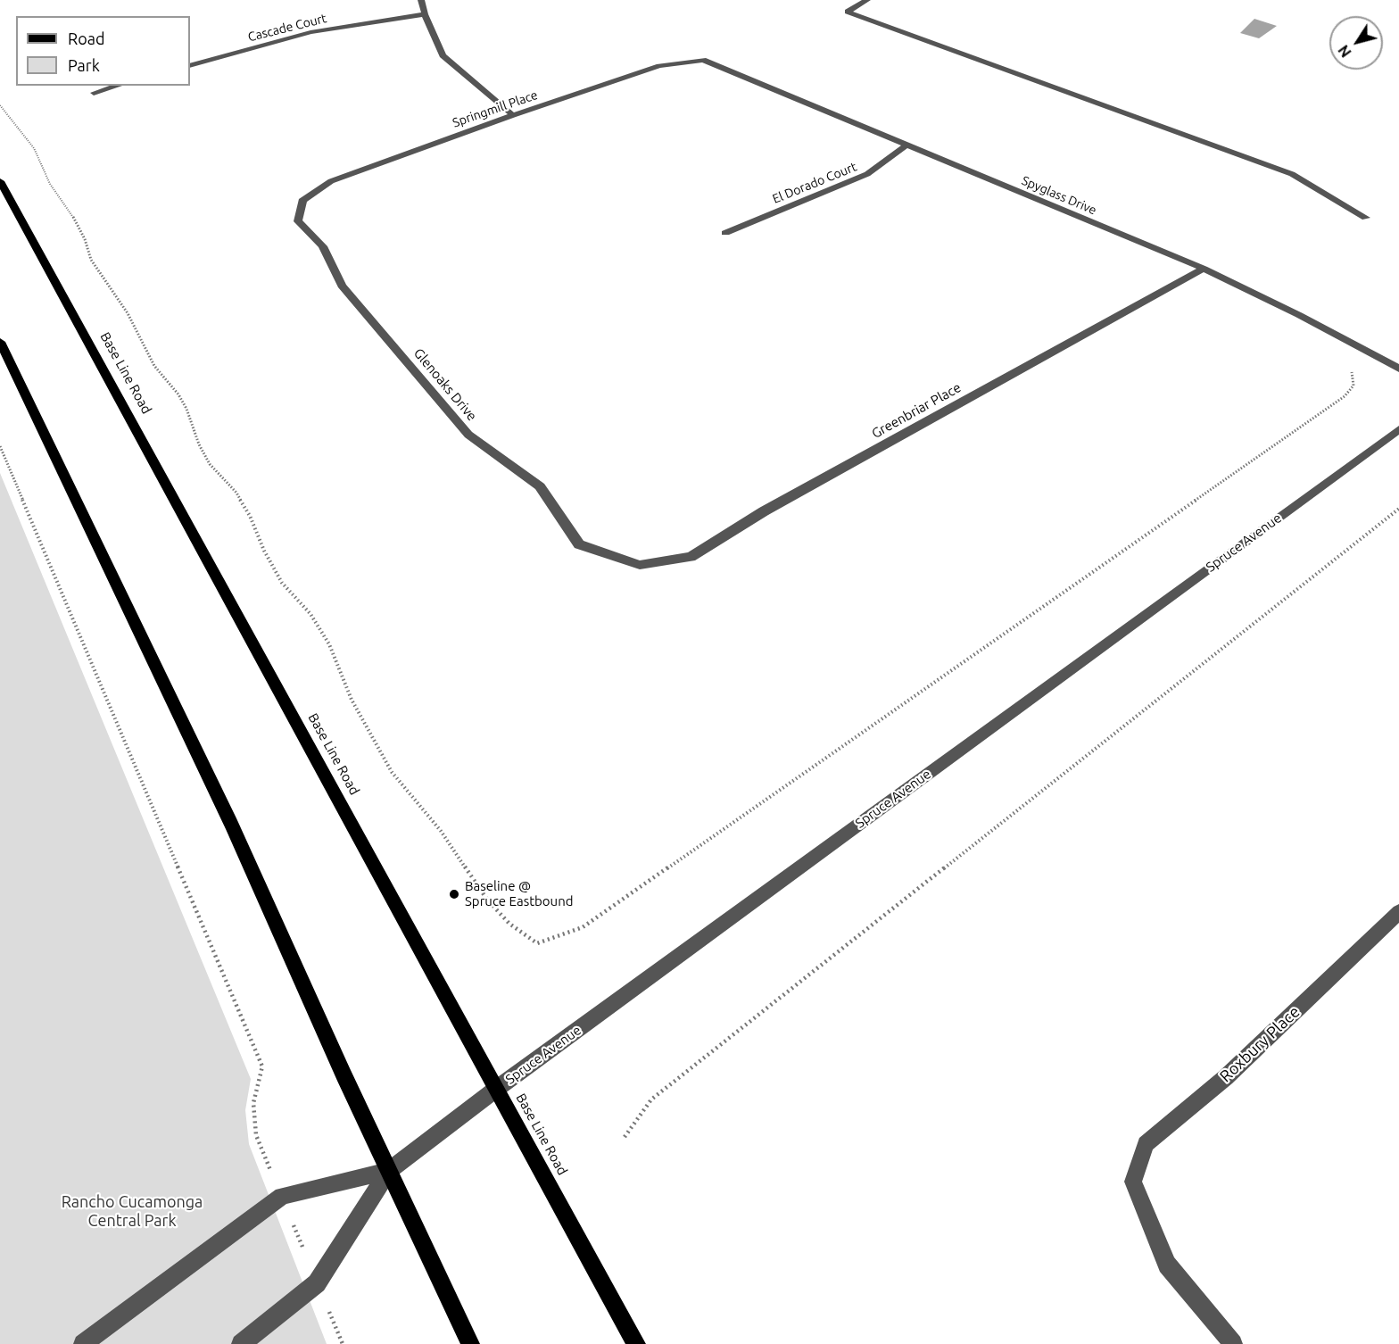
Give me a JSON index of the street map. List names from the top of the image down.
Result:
{
  "streets": {
    "main road": ["Base Line Road"],
    "street": [
      "Cascade Court",
      "Springmill Place",
      "El Dorado Court",
      "Spyglass Drive",
      "Glenoaks Drive",
      "Greenbriar Place",
      "Spruce Avenue",
      "Roxbury Place"
    ]
  },
  "crossings": [
    ["Springmill Place", "Spyglass Drive"],
    ["Springmill Place", "Glenoaks Drive"],
    ["El Dorado Court", "Spyglass Drive"],
    ["Spyglass Drive", "Greenbriar Place"],
    ["Base Line Road", "Spruce Avenue"],
    ["Glenoaks Drive", "Greenbriar Place"]
  ],
  "parks": ["Rancho Cucamonga Central Park"],
  "places": ["Baseline @ Spruce Eastbound"],
  "legend": ["Road", "Park"],
  "north": "bottom left"
}
